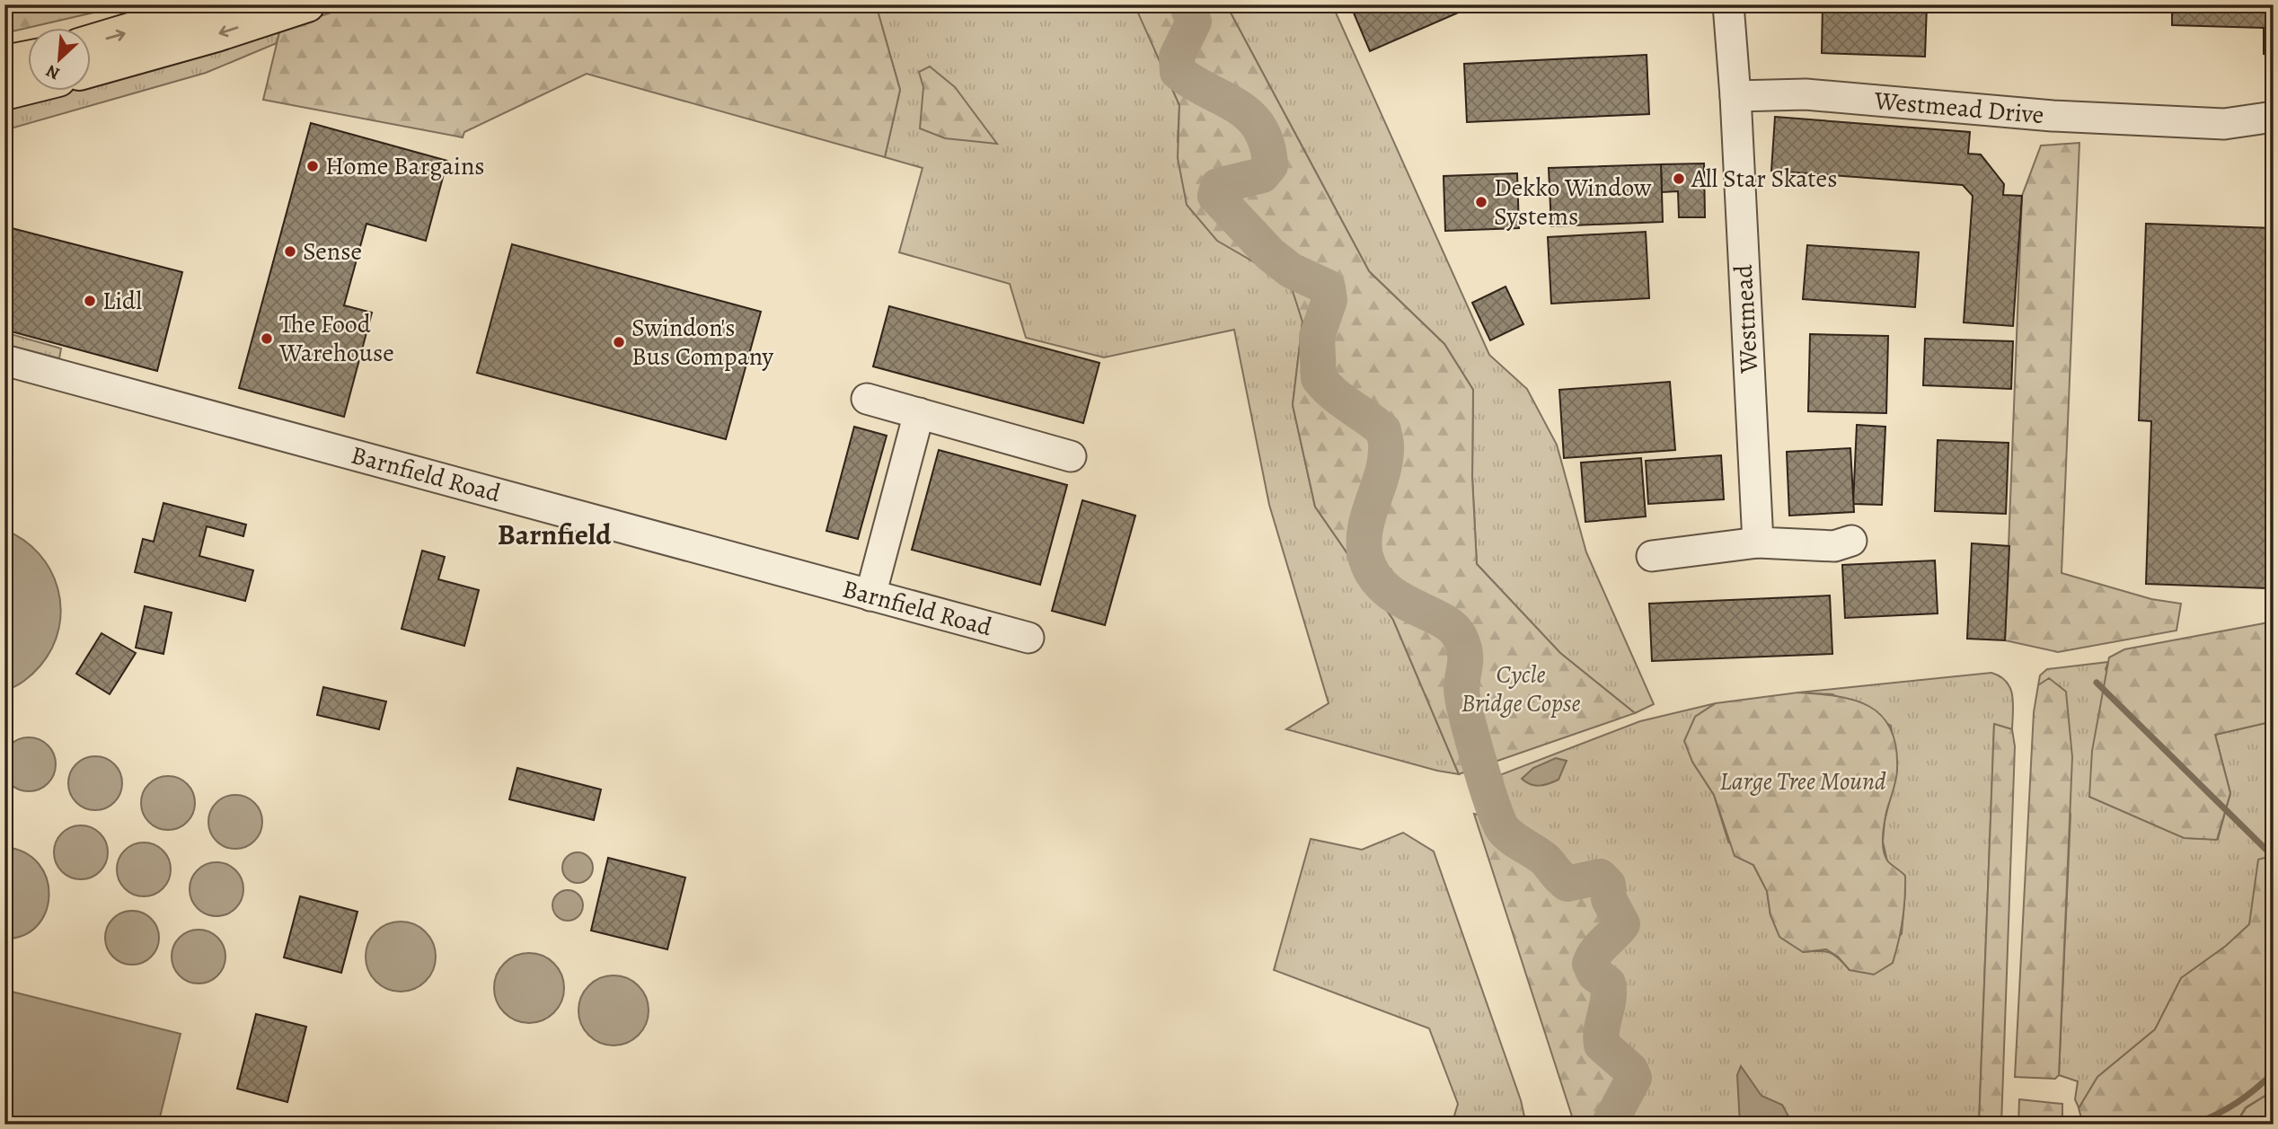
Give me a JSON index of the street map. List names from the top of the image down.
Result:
{
  "streets": {
    "street": ["Westmead Drive", "Westmead", "Barnfield Road"]
  },
  "crossings": [
    ["Westmead Drive", "Westmead"]
  ],
  "districts": ["Barnfield"],
  "parks": ["Cycle Bridge Copse", "Large Tree Mound"],
  "places": [
    "Home Bargains",
    "All Star Skates",
    "Dekko Window Systems",
    "Sense",
    "Lidl",
    "The Food Warehouse",
    "Swindon's Bus Company"
  ],
  "north": "bottom left"
}
